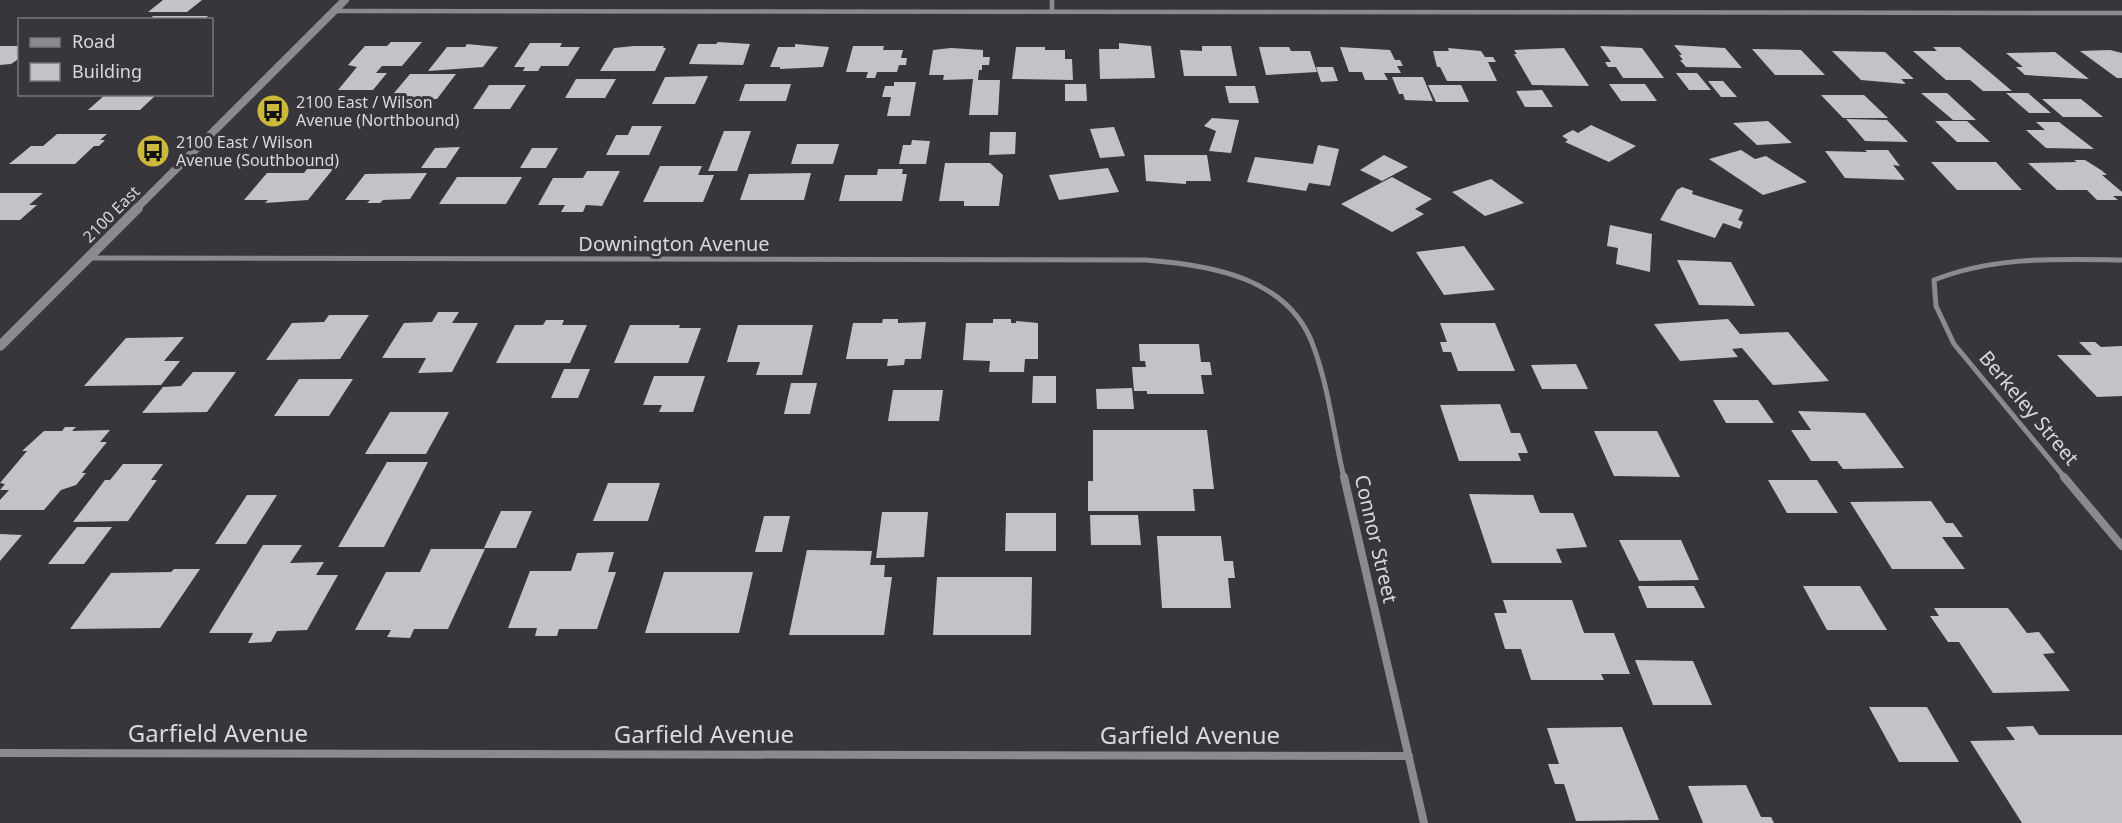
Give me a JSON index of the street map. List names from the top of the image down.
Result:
{
  "streets": {
    "street": [
      "2100 East",
      "Downington Avenue",
      "Berkeley Street",
      "Connor Street",
      "Garfield Avenue"
    ]
  },
  "crossings": [
    ["2100 East", "Downington Avenue"],
    ["Downington Avenue", "Connor Street"],
    ["Connor Street", "Garfield Avenue"]
  ],
  "places": {
    "bus stop": ["2100 East / Wilson Avenue (Northbound)", "2100 East / Wilson Avenue (Southbound)"]
  },
  "legend": ["Road", "Building"]
}
